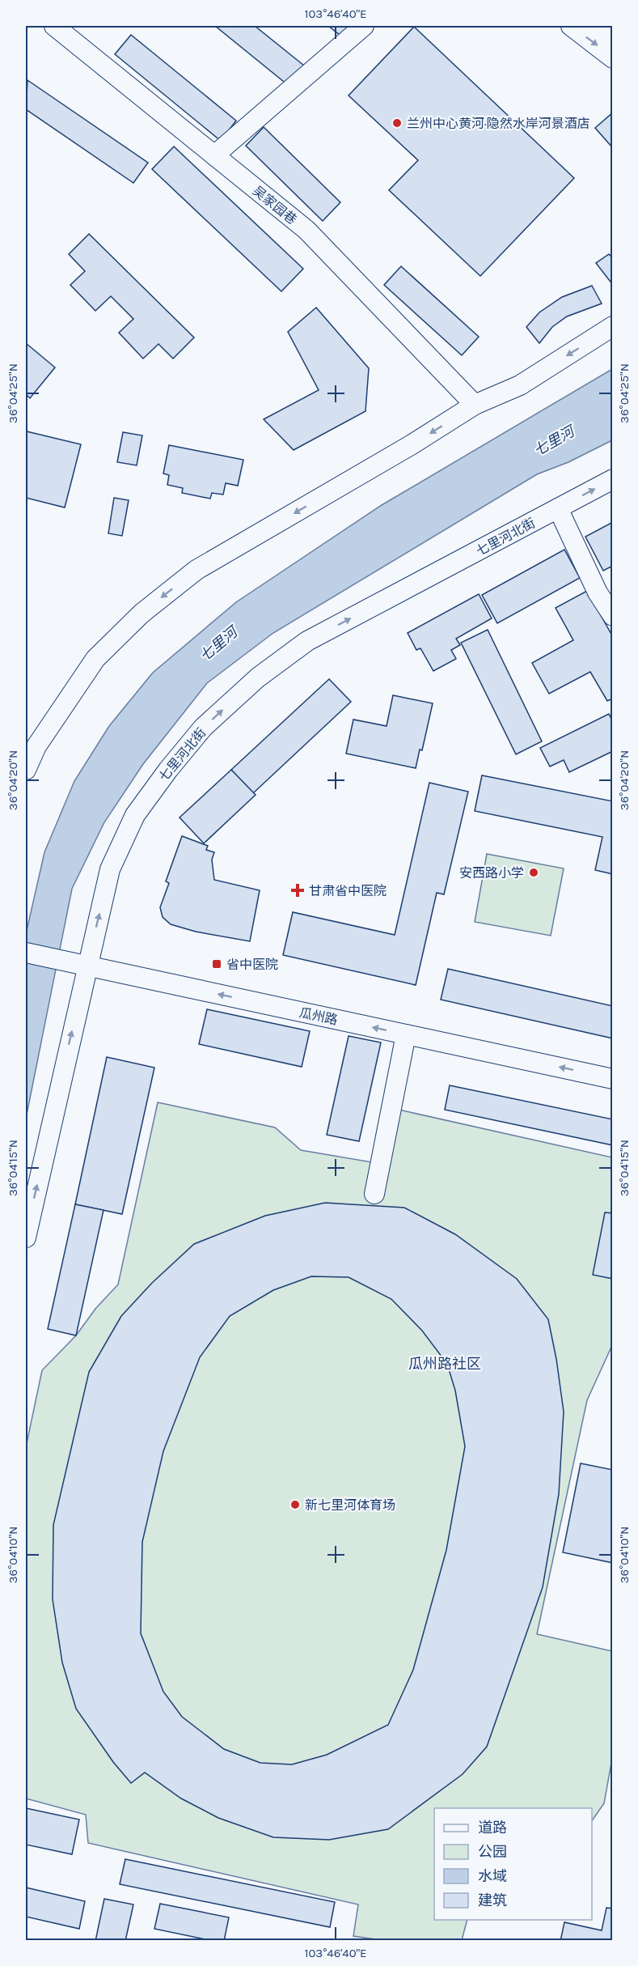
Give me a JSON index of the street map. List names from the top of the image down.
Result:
{
  "streets": {
    "street": ["吴家园巷", "七里河北街", "瓜州路"]
  },
  "crossings": [
    ["七里河北街", "瓜州路"]
  ],
  "one_way": ["瓜州路"],
  "districts": ["瓜州路社区"],
  "water": ["七里河"],
  "places": {
    "other": ["兰州中心黄河·隐然水岸河景酒店", "安西路小学", "新七里河体育场"],
    "health": ["甘肃省中医院"],
    "transit": ["省中医院"]
  },
  "legend": [
    "道路",
    "公园",
    "水域",
    "建筑"
  ],
  "coordinates": [
    "103°46'40\"E",
    "36°04'25\"N",
    "36°04'20\"N",
    "36°04'15\"N",
    "36°04'10\"N"
  ]
}
